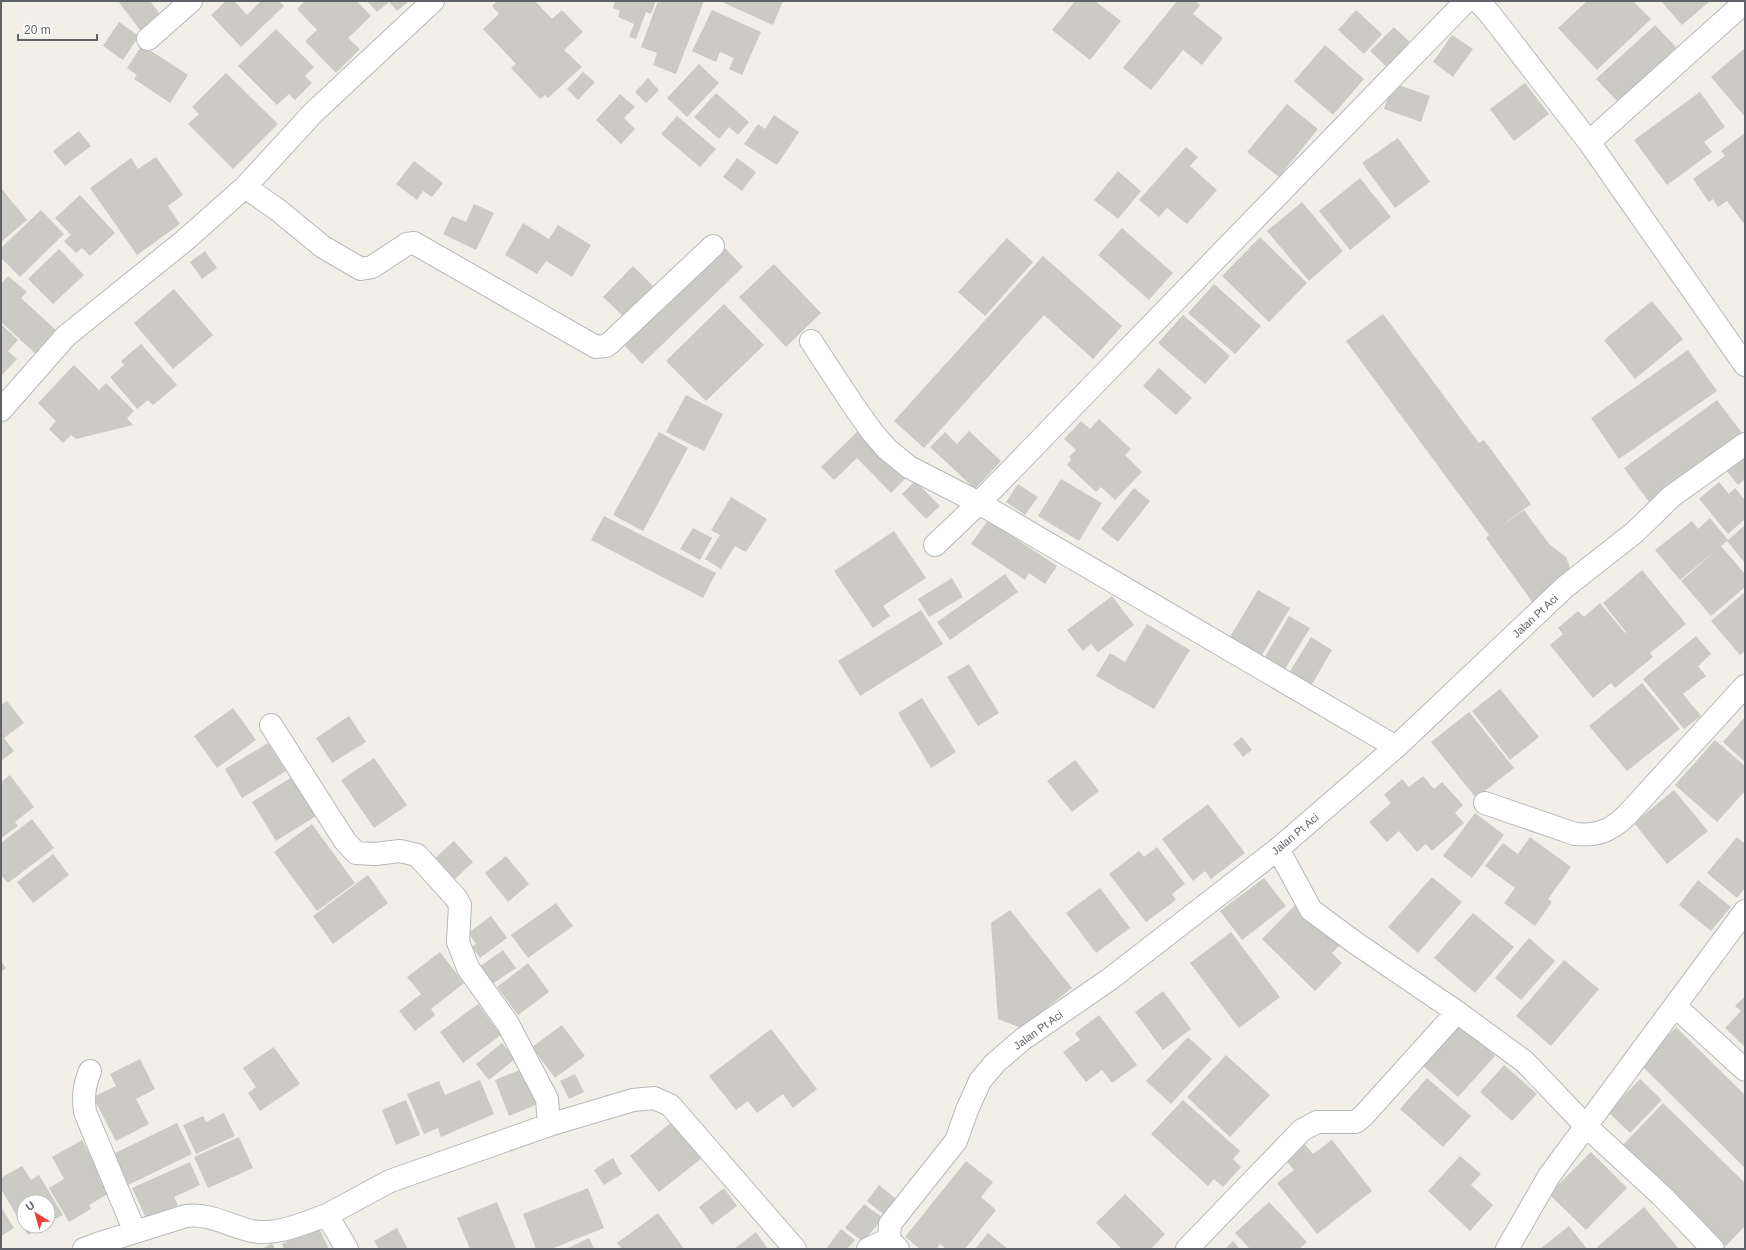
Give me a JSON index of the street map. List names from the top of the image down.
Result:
{
  "streets": {
    "street": ["Jalan Pt Aci"]
  },
  "scale_bar": "20 m",
  "north": "top left"
}
